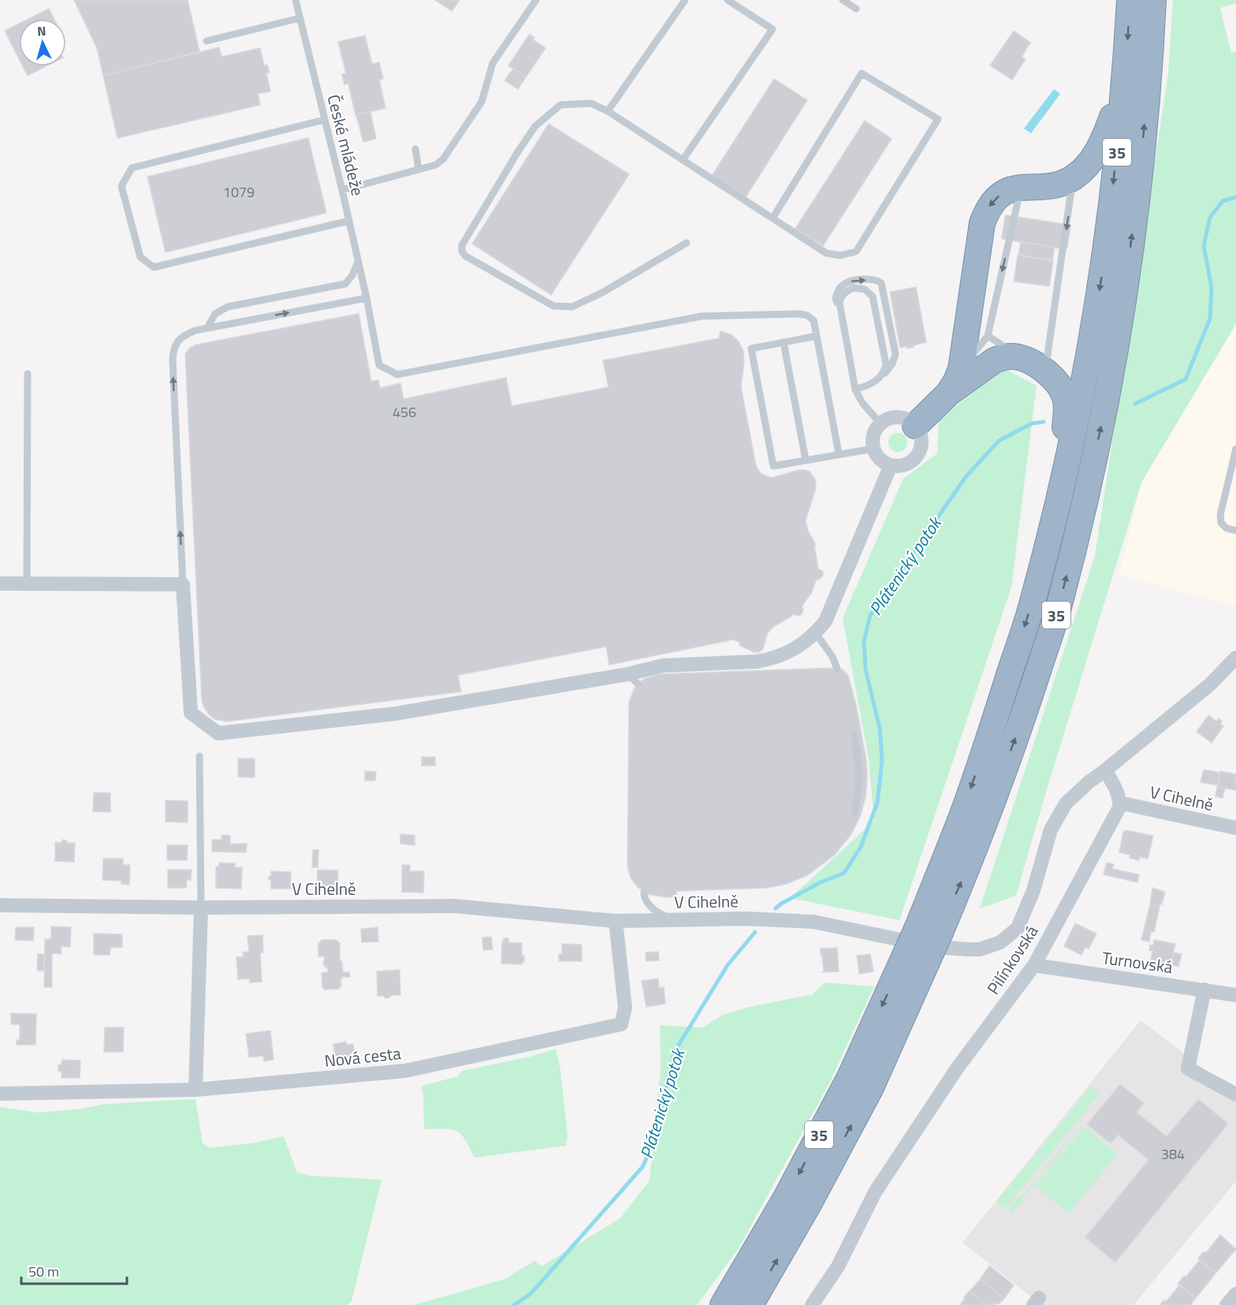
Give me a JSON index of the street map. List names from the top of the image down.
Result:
{
  "streets": {
    "highway": ["35"],
    "street": [
      "V Cihelně",
      "Pilínkovská",
      "Turnovská",
      "Nová cesta"
    ],
    "lane": ["České mládeže"]
  },
  "crossings": [
    ["V Cihelně", "Pilínkovská"],
    ["V Cihelně", "Nová cesta"],
    ["Pilínkovská", "Turnovská"]
  ],
  "water": ["Plátenický potok"],
  "house_numbers": ["1079", "456", "384"],
  "scale_bar": "50 m",
  "north": "top"
}
